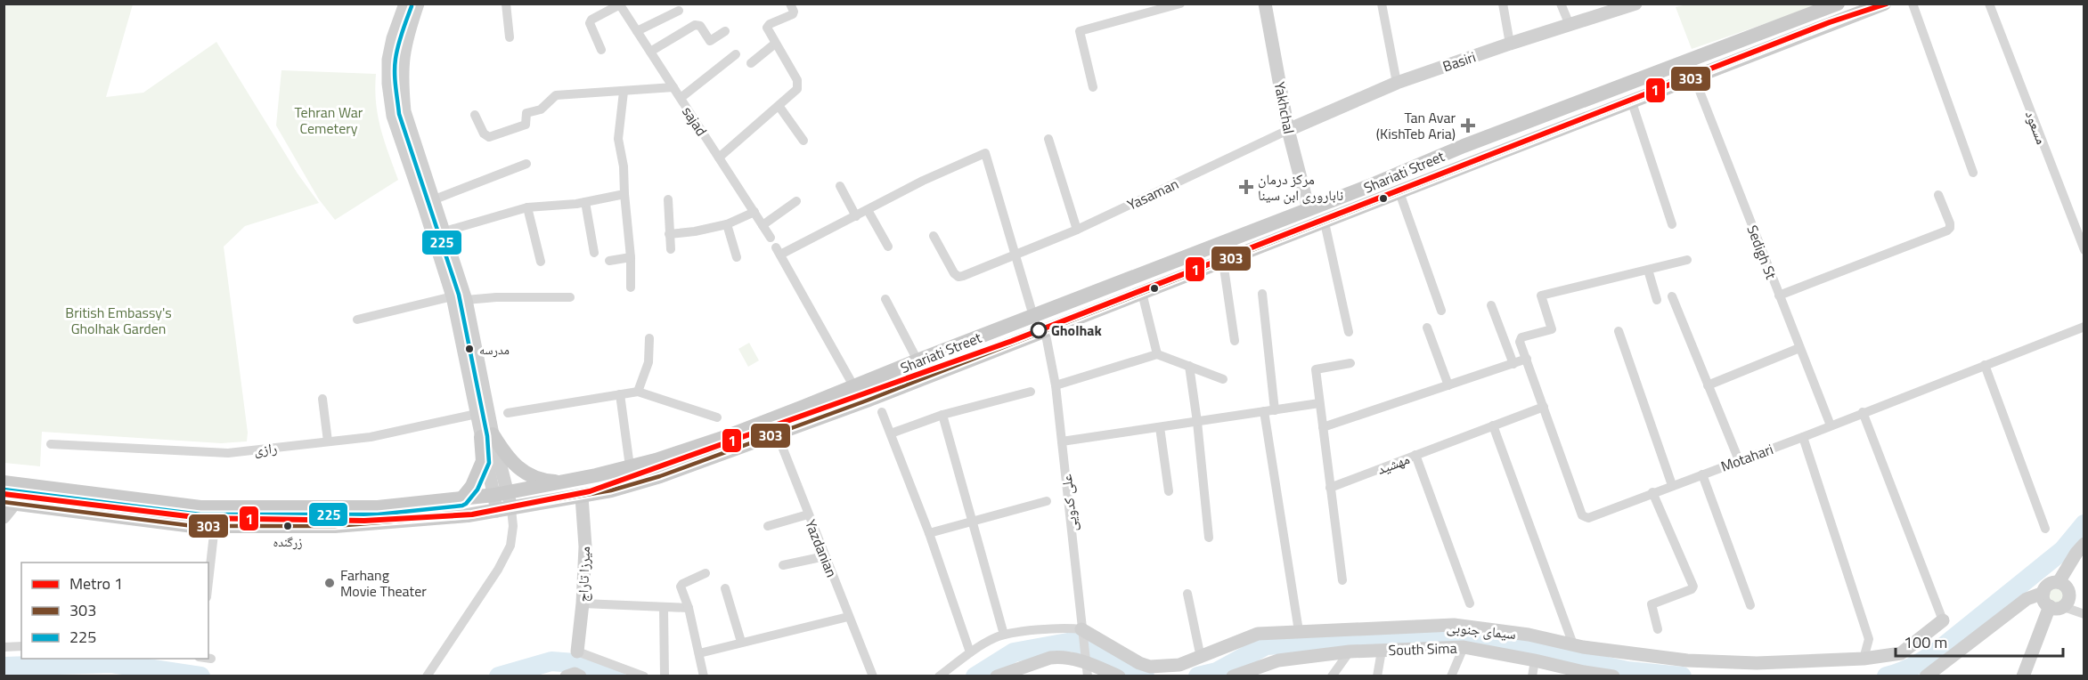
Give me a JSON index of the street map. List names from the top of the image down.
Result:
{
  "streets": {
    "main road": ["Shariati Street"],
    "street": [
      "Basiri",
      "Yakhchal",
      "sajad",
      "مسعود",
      "Yasaman",
      "Sedigh St",
      "رازی",
      "Motahari",
      "مهشید",
      "علی کدویی",
      "Yazdanian",
      "میرزا تاراج",
      "سیمای جنوبی",
      "South Sima"
    ]
  },
  "crossings": [
    ["Basiri", "Yakhchal"],
    ["Basiri", "Yasaman"],
    ["Yakhchal", "Shariati Street"],
    ["Yakhchal", "Yasaman"],
    ["Shariati Street", "Sedigh St"],
    ["Shariati Street", "علی کدویی"],
    ["Shariati Street", "Yazdanian"],
    ["Shariati Street", "میرزا تاراج"],
    ["Sedigh St", "Motahari"],
    ["Motahari", "مهشید"],
    ["علی کدویی", "سیمای جنوبی"]
  ],
  "parks": ["Tehran War Cemetery", "British Embassy's Gholhak Garden"],
  "places": {
    "health": ["Tan Avar (KishTeb Aria)", "مرکز درمان ناباروری ابن سینا"],
    "other": [
      "Gholhak",
      "مدرسه",
      "زرگنده",
      "Farhang Movie Theater"
    ]
  },
  "lines": ["metro line 1", "transit line 303", "transit line 225"],
  "legend": ["Metro 1", "303", "225"],
  "scale_bar": "100 m"
}
